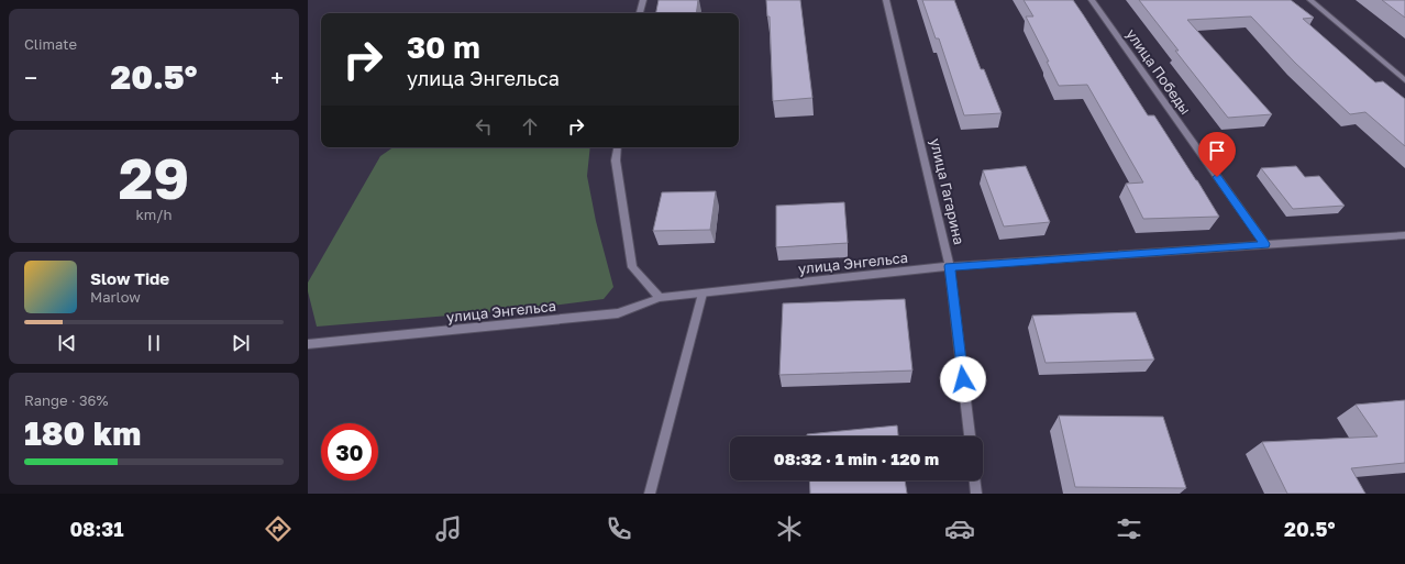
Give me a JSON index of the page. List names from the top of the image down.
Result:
{
  "streets": {
    "street": ["улица Победы", "улица Гагарина", "улица Энгельса"]
  },
  "crossings": [
    ["улица Победы", "улица Энгельса"],
    ["улица Гагарина", "улица Энгельса"]
  ],
  "page": {
    "tile": [
      "Climate",
      ["29", "km/h"],
      ["Range · 36%", "180 km"]
    ],
    "turn": ["30 m", "улица Энгельса"],
    "heat": ["−", "20.5°", "+"],
    "song": ["Slow Tide", "Marlow"],
    "limit": "30",
    "trip": "08:32 · 1 min · 120 m",
    "tabs": ["08:31", "20.5°"]
  }
}
